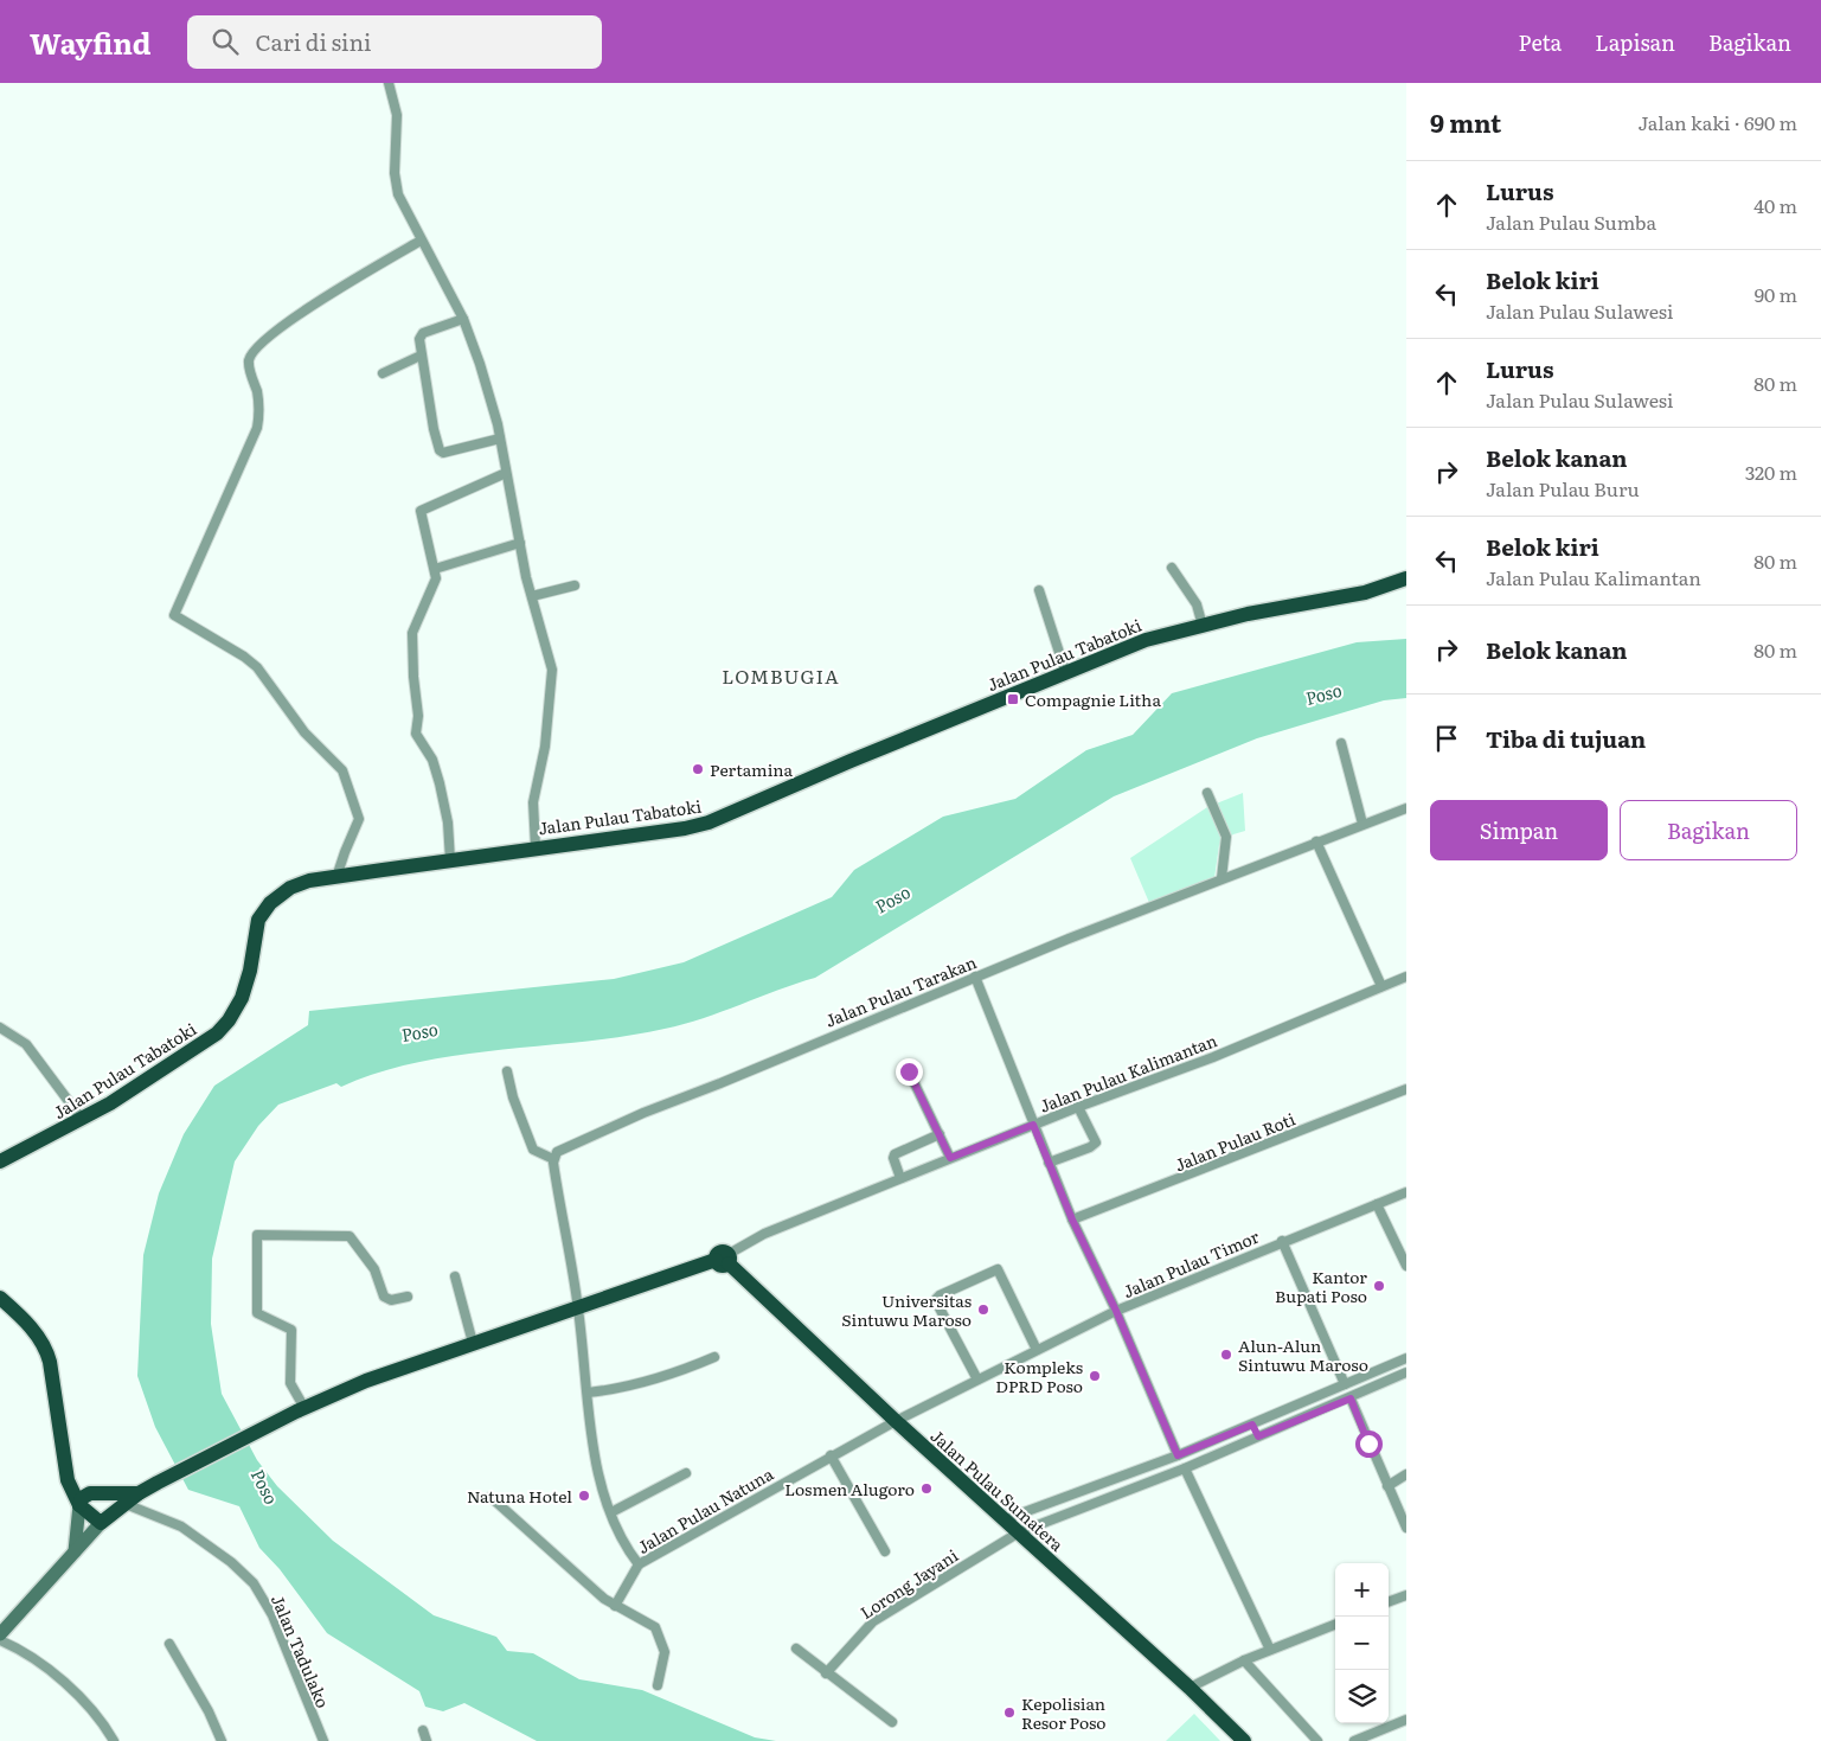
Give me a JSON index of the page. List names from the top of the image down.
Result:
{
  "streets": {
    "highway": ["Jalan Pulau Tabatoki", "Jalan Pulau Sumatera"],
    "street": [
      "Jalan Pulau Tarakan",
      "Jalan Pulau Kalimantan",
      "Jalan Pulau Roti",
      "Jalan Pulau Timor",
      "Jalan Pulau Natuna",
      "Lorong Jayani",
      "Jalan Tadulako"
    ]
  },
  "crossings": [
    ["Jalan Pulau Kalimantan", "Jalan Pulau Sumatera"],
    ["Jalan Pulau Timor", "Jalan Pulau Sumatera"],
    ["Jalan Pulau Timor", "Jalan Pulau Natuna"],
    ["Jalan Pulau Sumatera", "Jalan Pulau Natuna"],
    ["Jalan Pulau Sumatera", "Lorong Jayani"]
  ],
  "districts": ["LOMBUGIA"],
  "water": ["Poso"],
  "places": {
    "transit": ["Compagnie Litha"],
    "other": [
      "Pertamina",
      "Kantor Bupati Poso",
      "Universitas Sintuwu Maroso",
      "Alun-Alun Sintuwu Maroso",
      "Kompleks DPRD Poso",
      "Losmen Alugoro",
      "Natuna Hotel",
      "Kepolisian Resor Poso"
    ]
  },
  "page": {
    "header": "Wayfind",
    "search": "Cari di sini",
    "nav": ["Peta", "Lapisan", "Bagikan"],
    "heading": ["9 mnt", "Jalan kaki · 690 m"],
    "list": [
      ["Lurus", "Jalan Pulau Sumba", "40 m"],
      ["Belok kiri", "Jalan Pulau Sulawesi", "90 m"],
      ["Lurus", "Jalan Pulau Sulawesi", "80 m"],
      ["Belok kanan", "Jalan Pulau Buru", "320 m"],
      ["Belok kiri", "Jalan Pulau Kalimantan", "80 m"],
      ["Belok kanan", "80 m"],
      "Tiba di tujuan"
    ],
    "buttons": ["Simpan", "Bagikan"],
    "map_buttons": ["+", "−"]
  }
}
